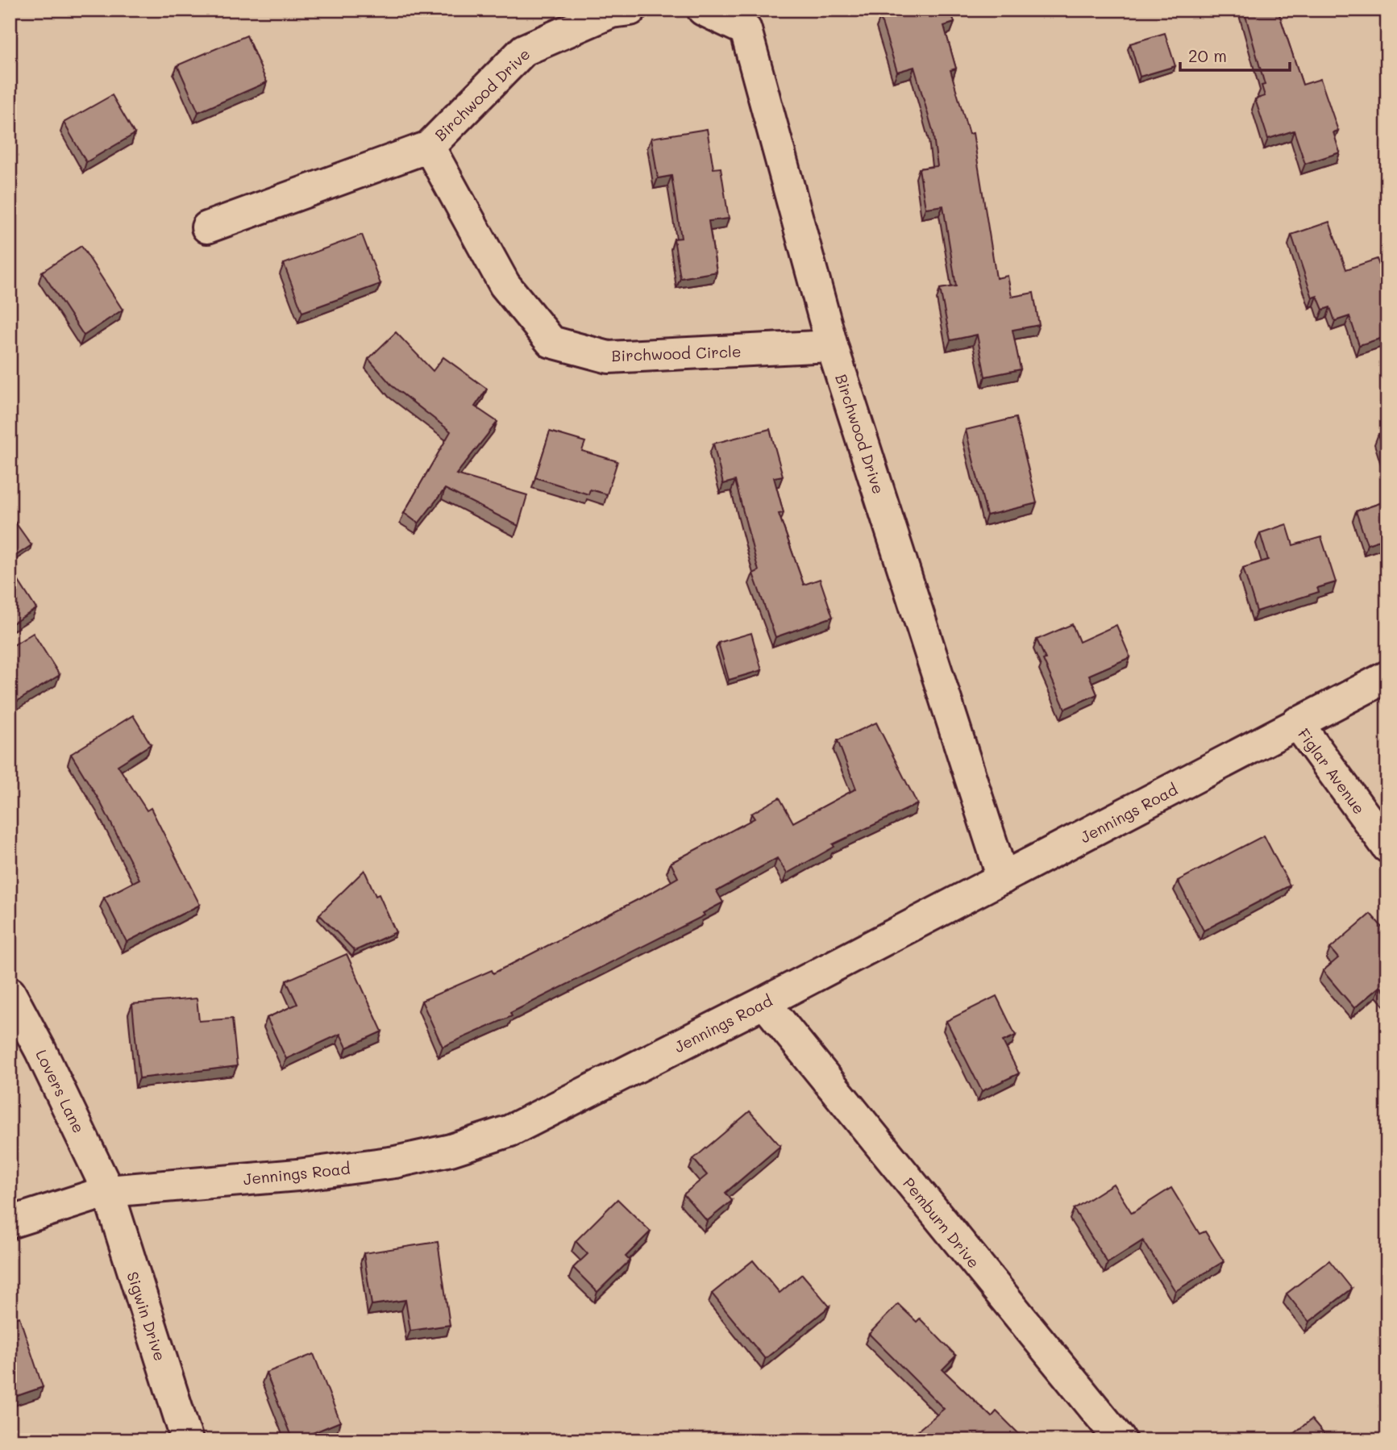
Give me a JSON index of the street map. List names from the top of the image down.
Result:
{
  "streets": {
    "street": [
      "Birchwood Drive",
      "Birchwood Circle",
      "Figlar Avenue",
      "Jennings Road",
      "Lovers Lane",
      "Pemburn Drive",
      "Sigwin Drive"
    ]
  },
  "crossings": [
    ["Birchwood Drive", "Birchwood Circle"],
    ["Birchwood Drive", "Jennings Road"],
    ["Figlar Avenue", "Jennings Road"],
    ["Jennings Road", "Lovers Lane"],
    ["Jennings Road", "Pemburn Drive"],
    ["Jennings Road", "Sigwin Drive"],
    ["Lovers Lane", "Sigwin Drive"]
  ],
  "scale_bar": "20 m"
}
